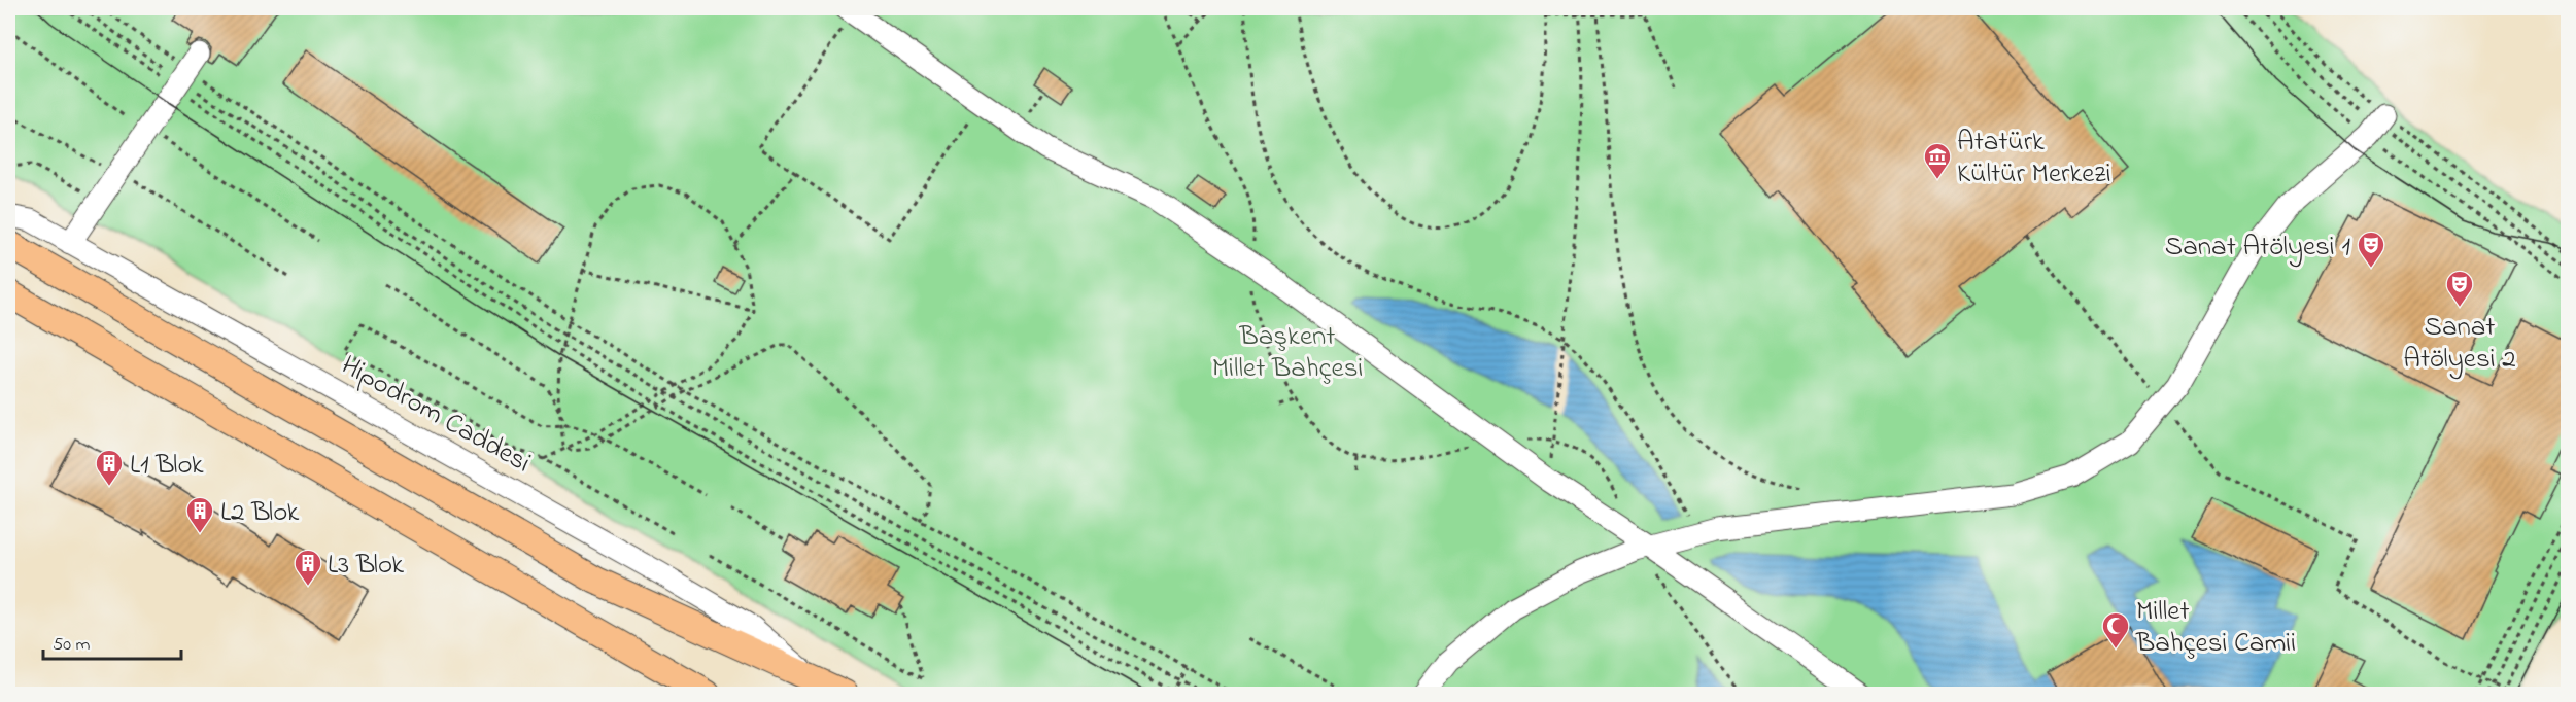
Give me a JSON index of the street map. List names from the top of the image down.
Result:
{
  "streets": {
    "main road": ["Hipodrom Caddesi"]
  },
  "parks": ["Başkent Millet Bahçesi"],
  "places": {
    "museum": ["Atatürk Kültür Merkezi"],
    "theatre": ["Sanat Atölyesi 1", "Sanat Atölyesi 2"],
    "building": ["L1 Blok", "L2 Blok", "L3 Blok"],
    "mosque": ["Millet Bahçesi Camii"]
  },
  "scale_bar": "50 m"
}
